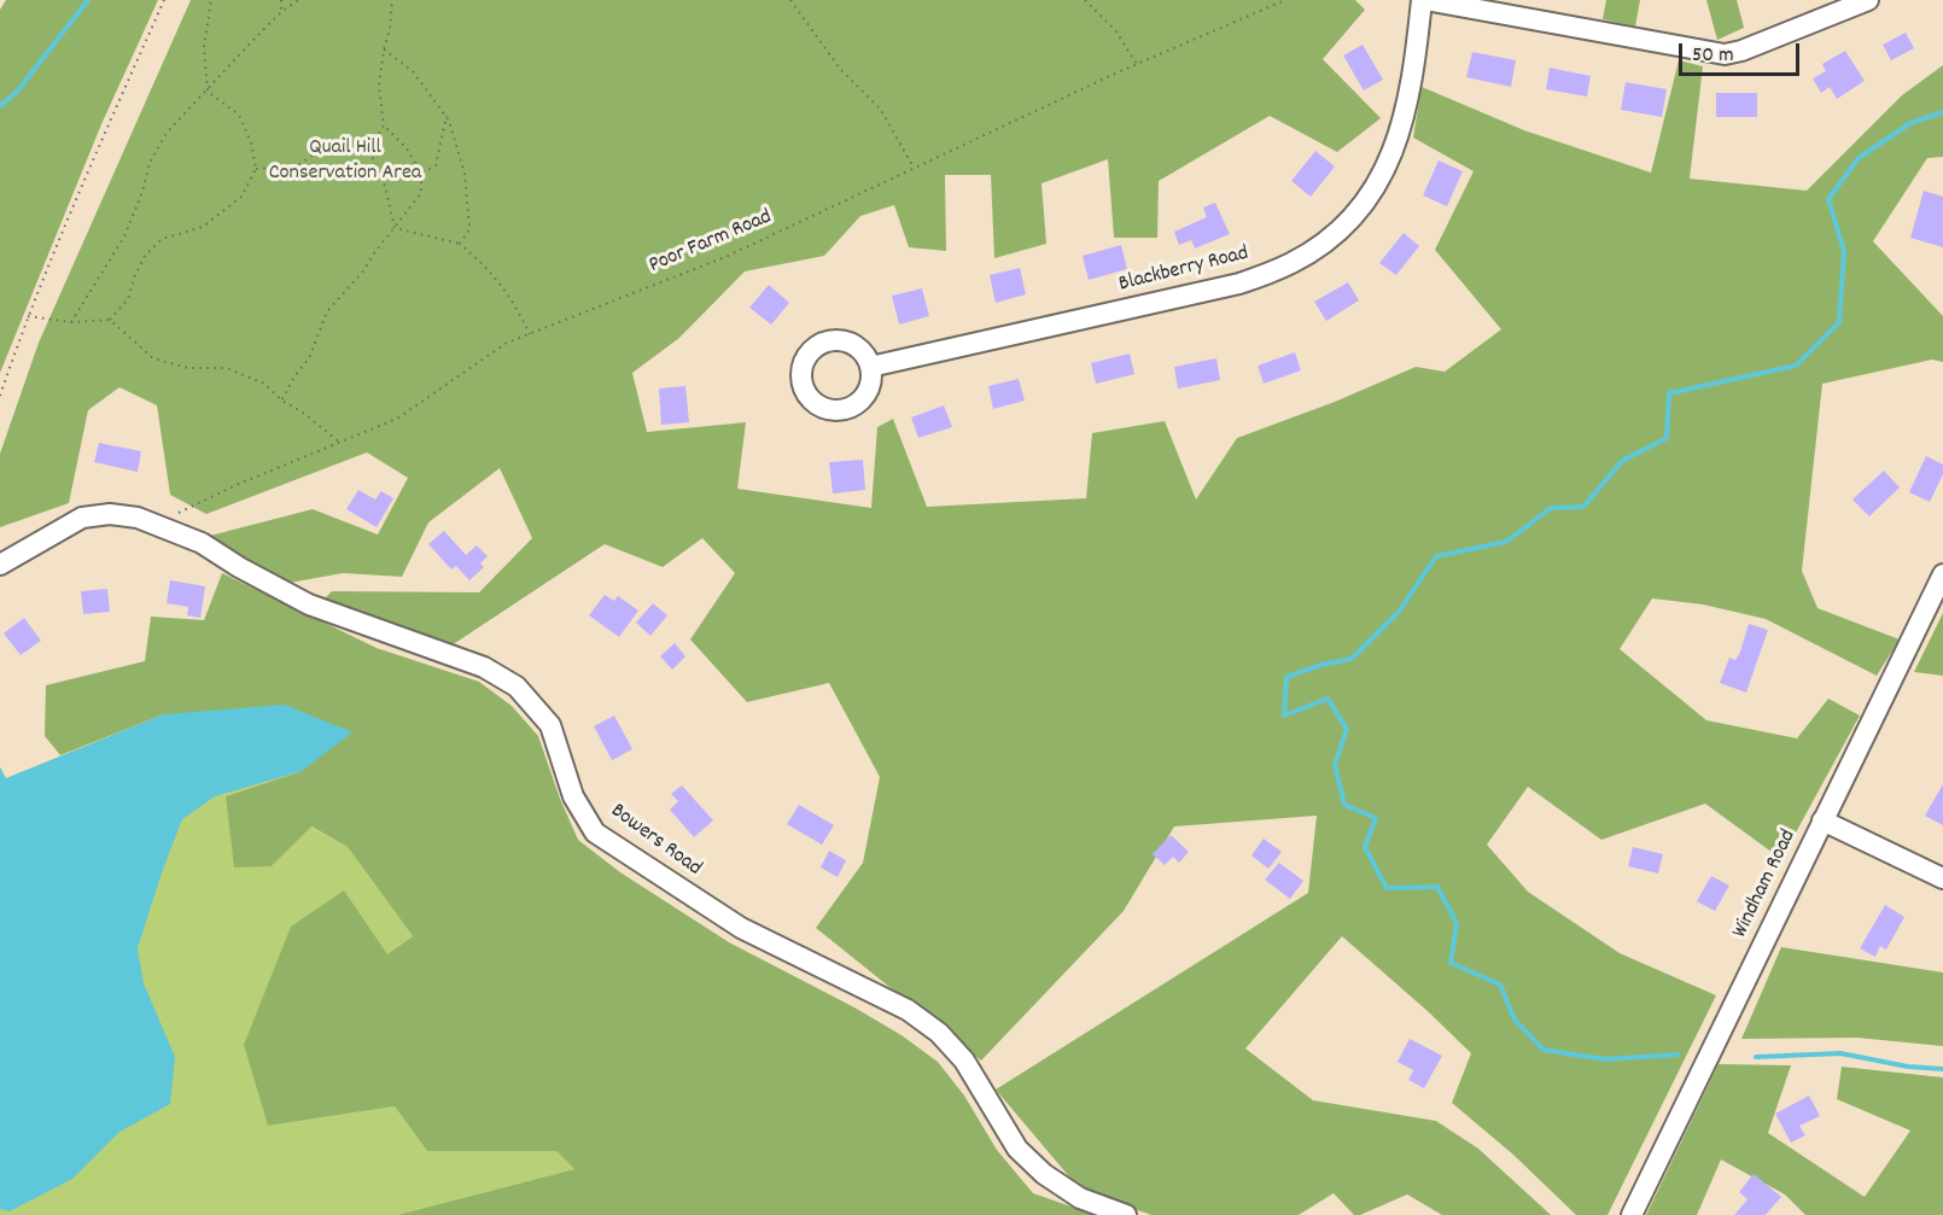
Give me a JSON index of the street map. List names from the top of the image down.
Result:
{
  "streets": {
    "street": ["Blackberry Road", "Bowers Road", "Windham Road"],
    "path": ["Poor Farm Road"]
  },
  "crossings": [
    ["Poor Farm Road", "Bowers Road"]
  ],
  "parks": ["Quail Hill Conservation Area"],
  "scale_bar": "50 m"
}
